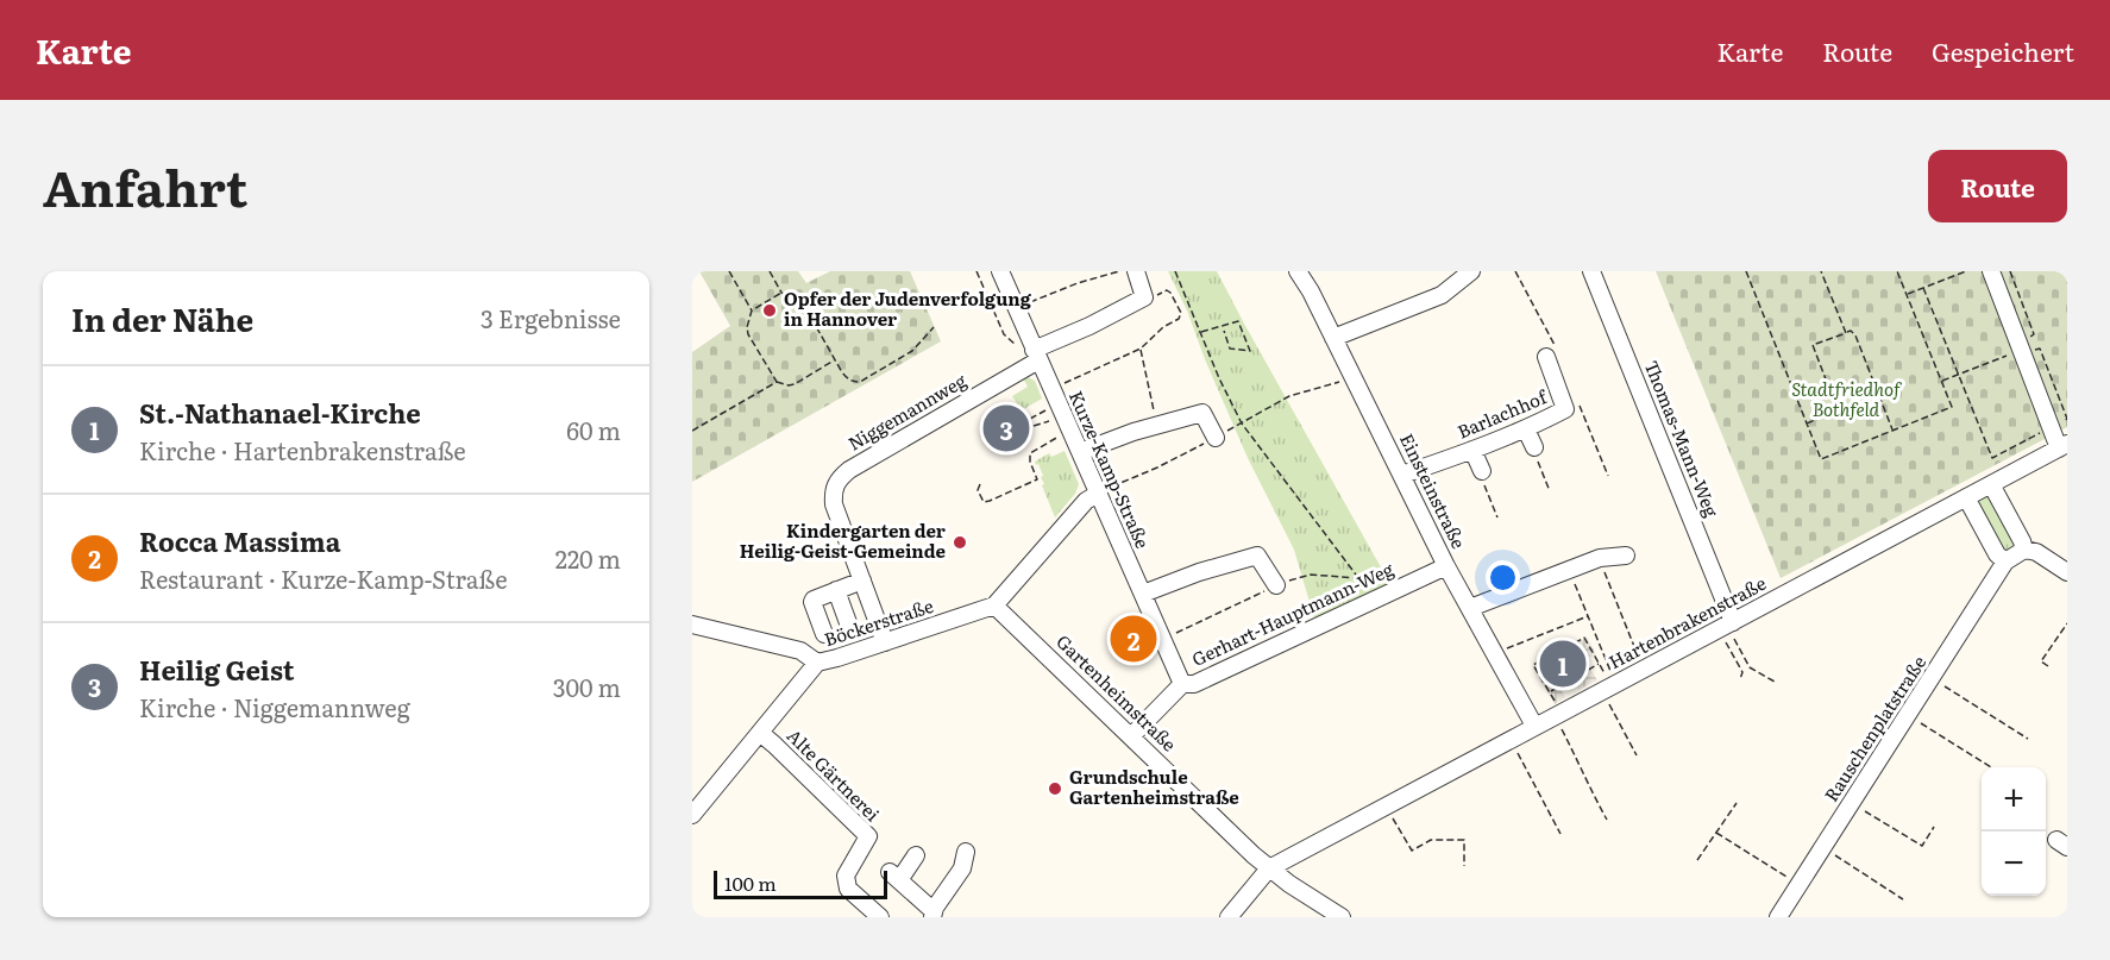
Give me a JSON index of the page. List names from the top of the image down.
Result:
{
  "streets": {
    "street": [
      "Niggemannweg",
      "Barlachhof",
      "Thomas-Mann-Weg",
      "Kurze-Kamp-Straße",
      "Einsteinstraße",
      "Gerhart-Hauptmann-Weg",
      "Böckerstraße",
      "Hartenbrakenstraße",
      "Gartenheimstraße",
      "Rauschenplatstraße",
      "Alte Gärtnerei"
    ]
  },
  "crossings": [
    ["Niggemannweg", "Kurze-Kamp-Straße"],
    ["Niggemannweg", "Böckerstraße"],
    ["Barlachhof", "Einsteinstraße"],
    ["Thomas-Mann-Weg", "Hartenbrakenstraße"],
    ["Kurze-Kamp-Straße", "Gerhart-Hauptmann-Weg"],
    ["Einsteinstraße", "Gerhart-Hauptmann-Weg"],
    ["Einsteinstraße", "Hartenbrakenstraße"],
    ["Gerhart-Hauptmann-Weg", "Gartenheimstraße"],
    ["Böckerstraße", "Gartenheimstraße"],
    ["Böckerstraße", "Alte Gärtnerei"],
    ["Hartenbrakenstraße", "Gartenheimstraße"]
  ],
  "parks": ["Stadtfriedhof Bothfeld"],
  "places": ["Opfer der Judenverfolgung in Hannover", "Kindergarten der Heilig-Geist-Gemeinde", "Grundschule Gartenheimstraße"],
  "scale_bar": "100 m",
  "page": {
    "header": "Karte",
    "nav": ["Karte", "Route", "Gespeichert"],
    "title": "Anfahrt",
    "buttons": "Route",
    "heading": ["In der Nähe", "3 Ergebnisse"],
    "list": [
      {
        "mark": "1",
        "name": "St.-Nathanael-Kirche",
        "note": "Kirche · Hartenbrakenstraße",
        "value": "60 m"
      },
      {
        "mark": "2",
        "name": "Rocca Massima",
        "note": "Restaurant · Kurze-Kamp-Straße",
        "value": "220 m"
      },
      {
        "mark": "3",
        "name": "Heilig Geist",
        "note": "Kirche · Niggemannweg",
        "value": "300 m"
      }
    ],
    "pins": ["3", "2", "1"],
    "map_buttons": ["+", "−"],
    "scale": "100 m"
  }
}
